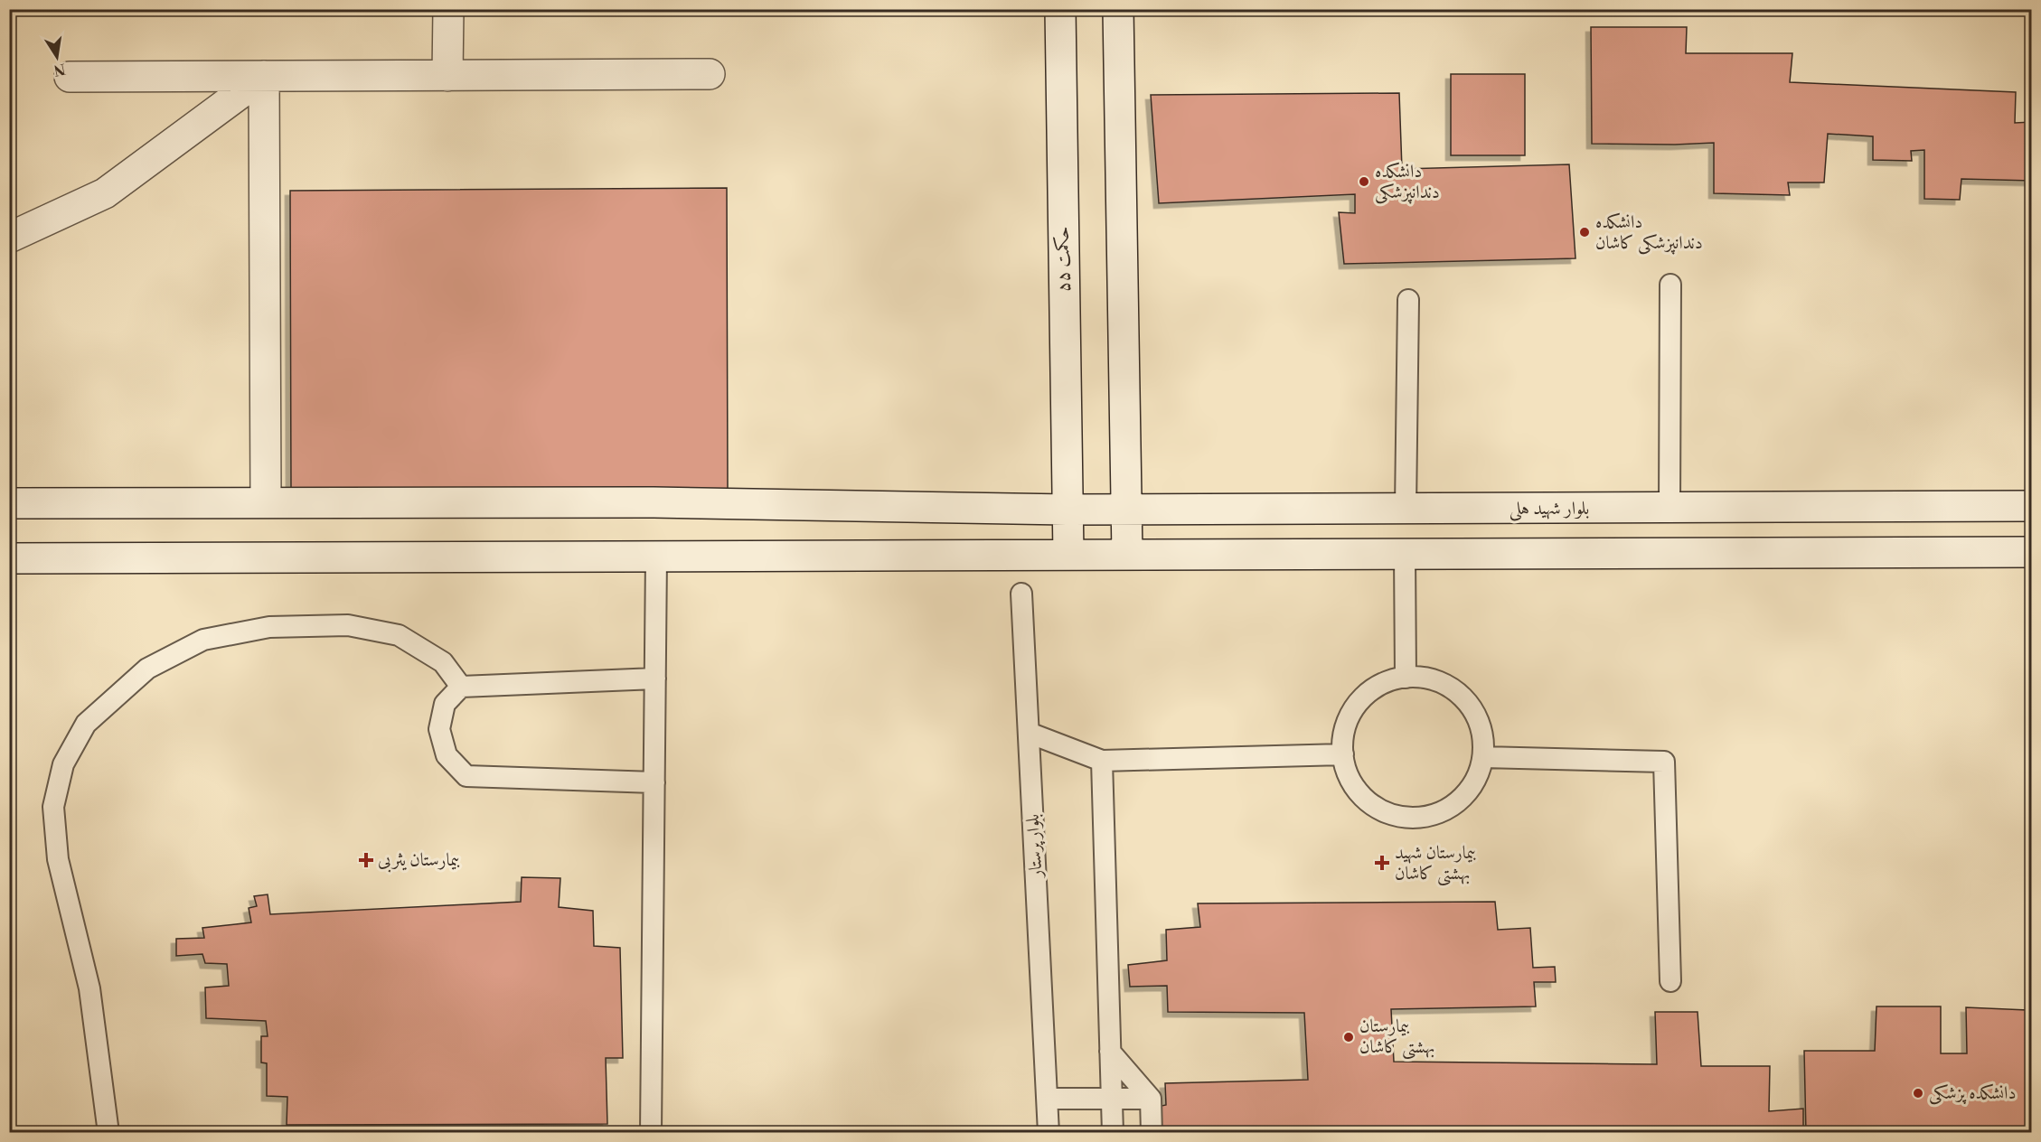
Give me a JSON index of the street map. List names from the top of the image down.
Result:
{
  "streets": {
    "street": ["حکمت ۵۵", "بلوار شهید هلی"],
    "lane": ["بلوار پرستار"]
  },
  "crossings": [
    ["حکمت ۵۵", "بلوار شهید هلی"]
  ],
  "places": {
    "other": [
      "دانشکده دندانپزشکی",
      "دانشکده دندانپزشکی کاشان",
      "بیمارستان بهشتی کاشان",
      "دانشکده پزشکی"
    ],
    "health": ["بیمارستان یثربی", "بیمارستان شهید بهشتی کاشان"]
  },
  "north": "bottom"
}
